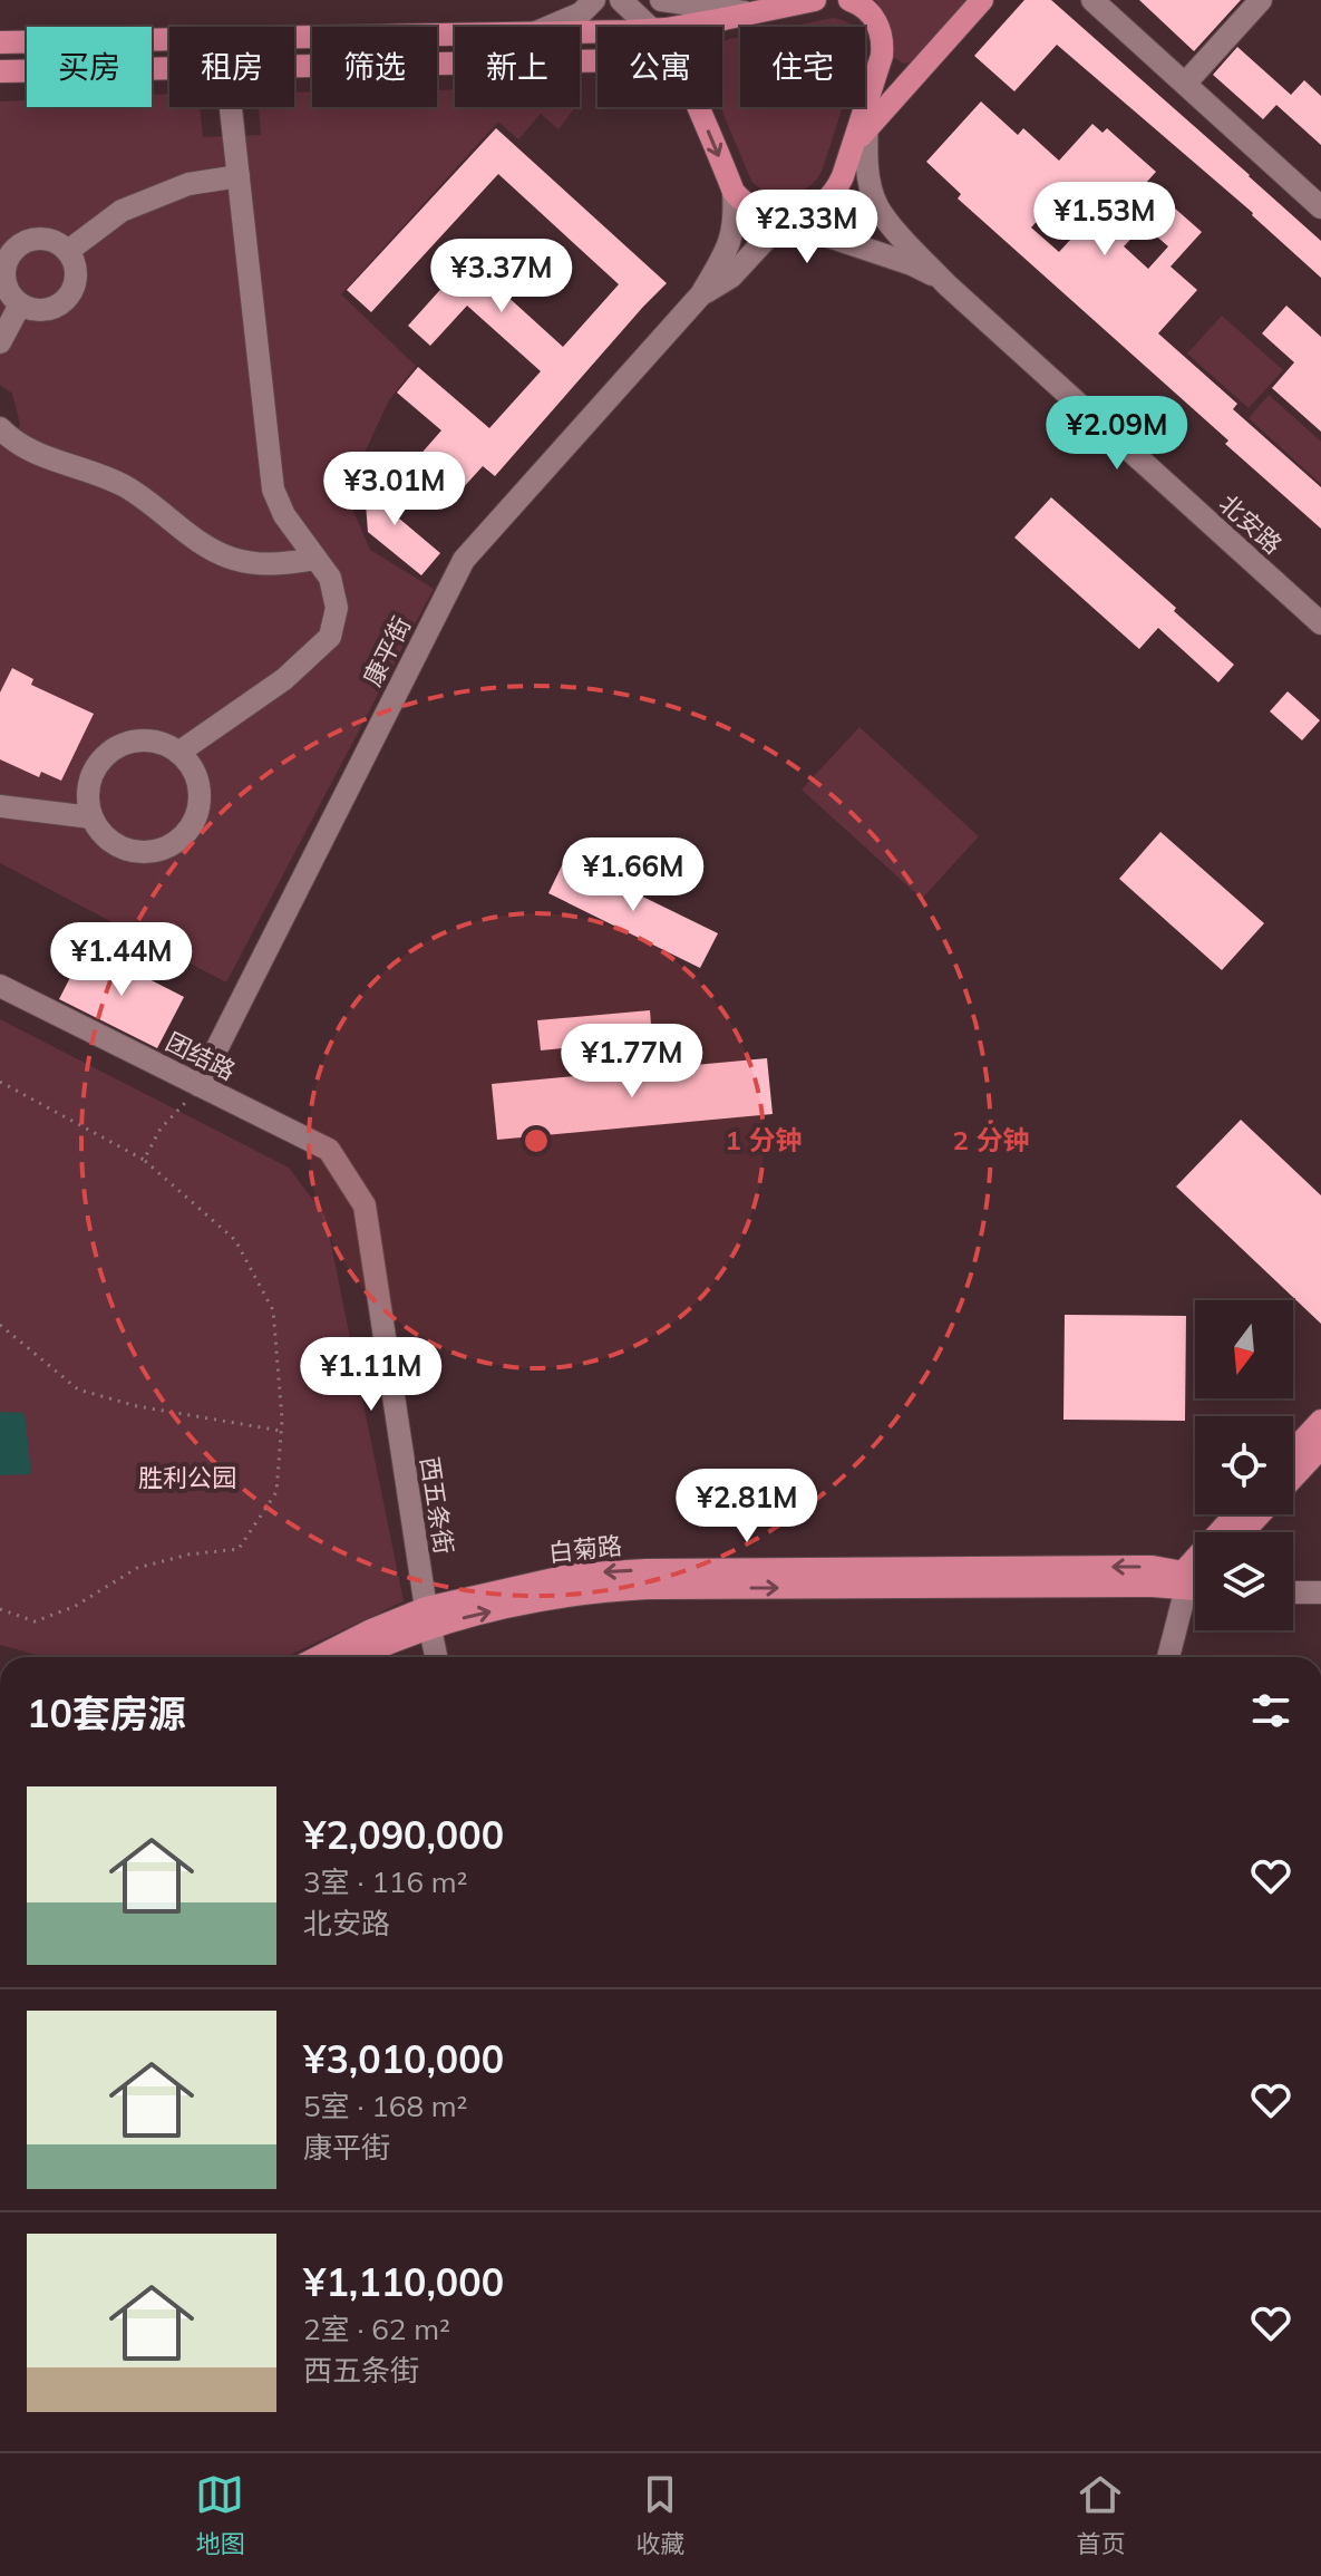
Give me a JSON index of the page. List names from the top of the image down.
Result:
{
  "streets": {
    "main road": ["白菊路"],
    "street": [
      "北安路",
      "康平街",
      "团结路",
      "西五条街"
    ]
  },
  "crossings": [
    ["康平街", "团结路"],
    ["团结路", "西五条街"],
    ["西五条街", "白菊路"]
  ],
  "parks": ["胜利公园"],
  "north": "bottom",
  "page": {
    "chip": [
      "买房",
      "租房",
      "筛选",
      "新上",
      "公寓",
      "住宅"
    ],
    "price": [
      "¥1.53M",
      "¥2.33M",
      "¥3.37M",
      "¥2.09M",
      "¥3.01M",
      "¥1.66M",
      "¥1.44M",
      "¥1.77M",
      "¥1.11M",
      "¥2.81M"
    ],
    "heading": "10套房源",
    "list": [
      {
        "name": "¥2,090,000",
        "note": "3室 · 116 m² · 北安路"
      },
      {
        "name": "¥3,010,000",
        "note": "5室 · 168 m² · 康平街"
      },
      {
        "name": "¥1,110,000",
        "note": "2室 · 62 m² · 西五条街"
      }
    ],
    "tabs": ["地图", "收藏", "首页"]
  },
  "rings": ["1 分钟", "2 分钟"]
}
